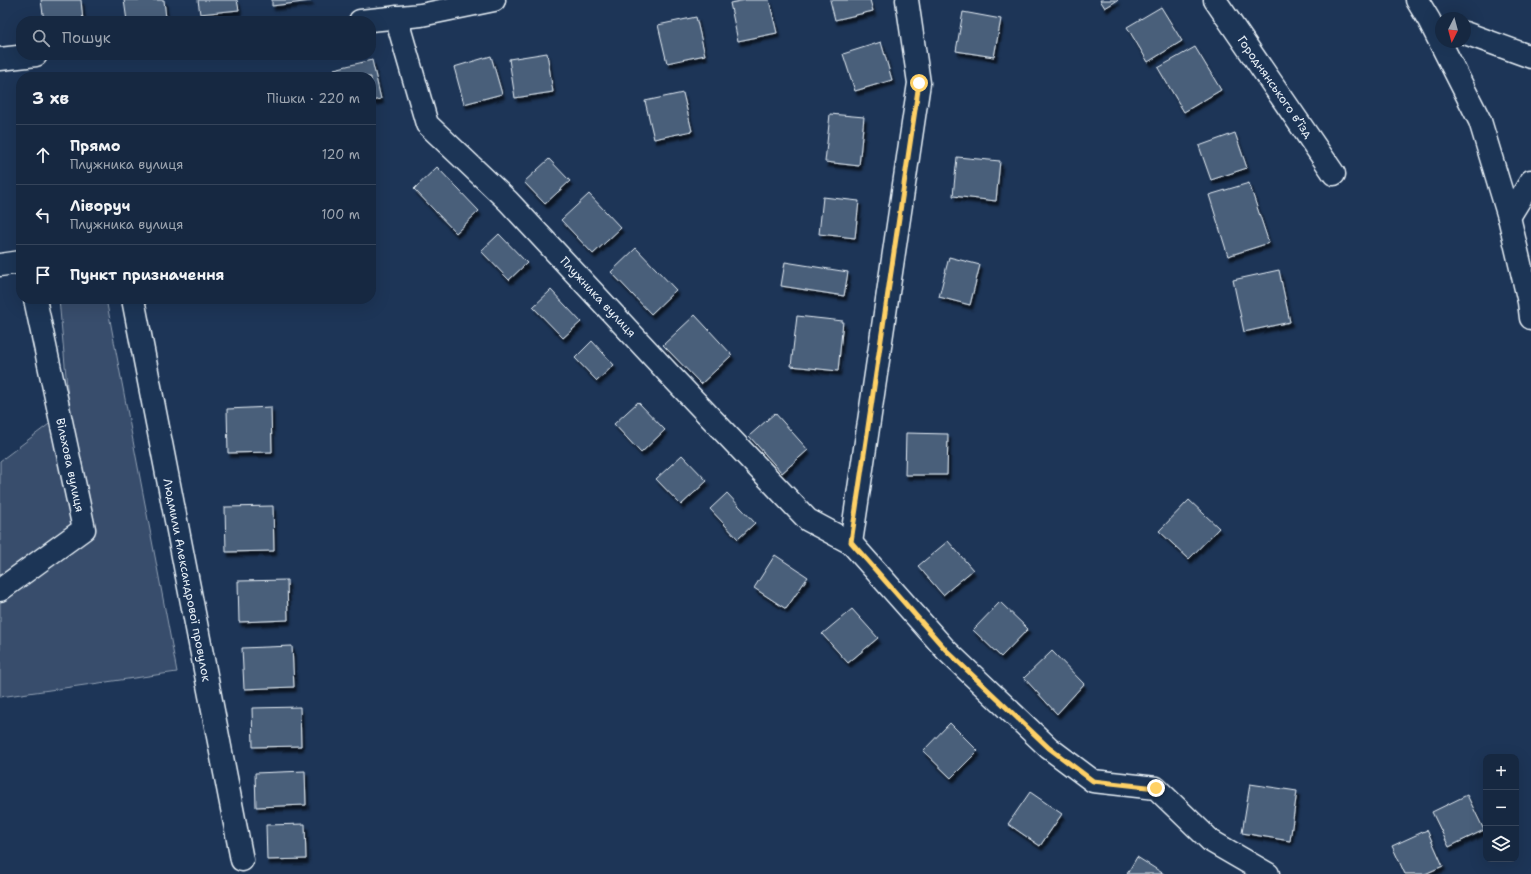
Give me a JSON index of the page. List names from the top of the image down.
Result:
{
  "streets": {
    "main road": [
      "Городнянського в’їзд",
      "Плужника вулиця",
      "Вільхова вулиця",
      "Людмили Александрової провулок"
    ]
  },
  "north": "bottom",
  "page": {
    "search": "Пошук",
    "heading": ["3 хв", "Пішки · 220 m"],
    "list": [
      ["Прямо", "Плужника вулиця", "120 m"],
      ["Ліворуч", "Плужника вулиця", "100 m"],
      "Пункт призначення"
    ],
    "map_buttons": ["+", "−"]
  }
}
